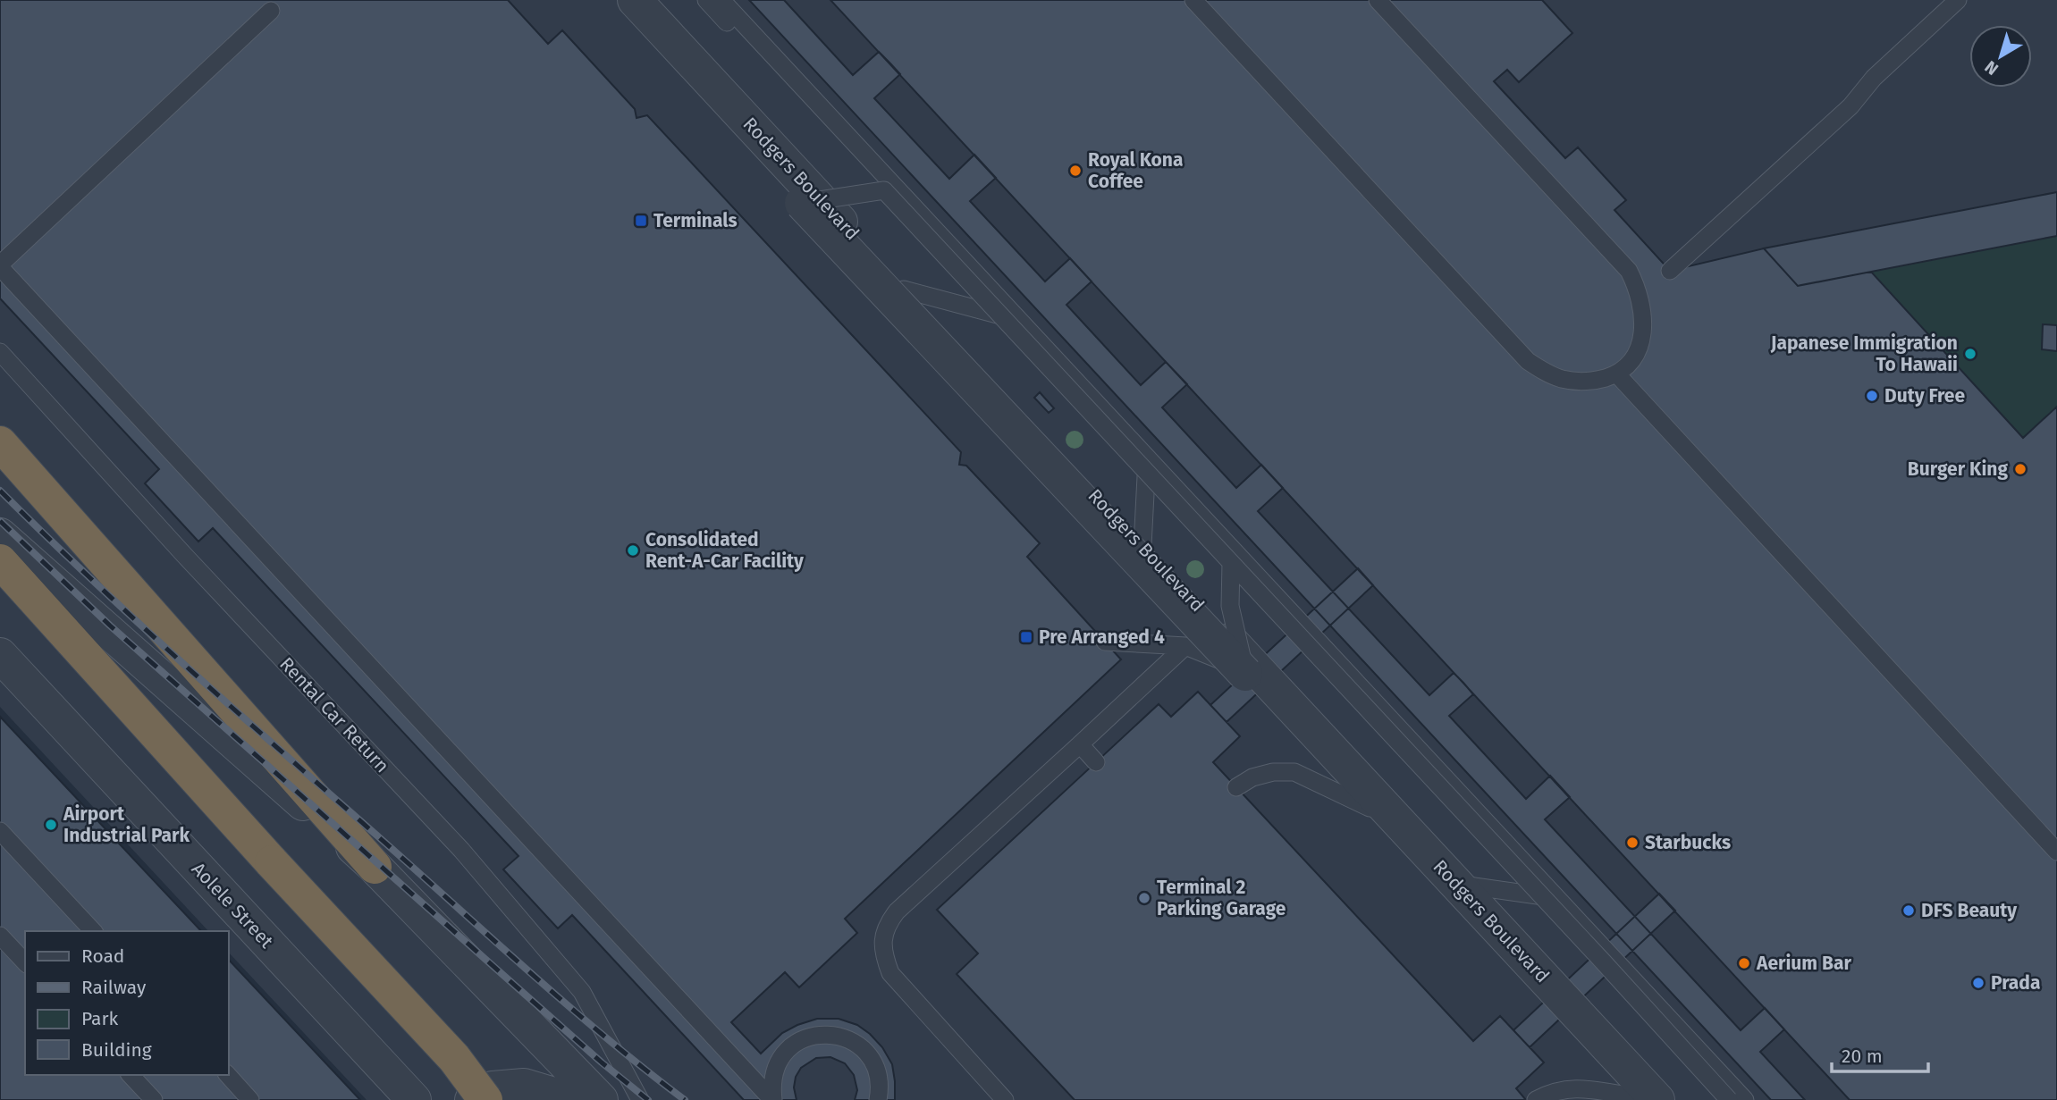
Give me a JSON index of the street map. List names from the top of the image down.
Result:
{
  "streets": {
    "street": ["Rodgers Boulevard", "Aolele Street"],
    "lane": ["Rental Car Return"]
  },
  "places": {
    "other": [
      "Royal Kona Coffee",
      "Japanese Immigration To Hawaii",
      "Duty Free",
      "Burger King",
      "Consolidated Rent-A-Car Facility",
      "Airport Industrial Park",
      "Starbucks",
      "Terminal 2 Parking Garage",
      "DFS Beauty",
      "Aerium Bar",
      "Prada"
    ],
    "transit": ["Terminals", "Pre Arranged 4"]
  },
  "legend": [
    "Road",
    "Railway",
    "Park",
    "Building"
  ],
  "scale_bar": "20 m",
  "north": "bottom left"
}
